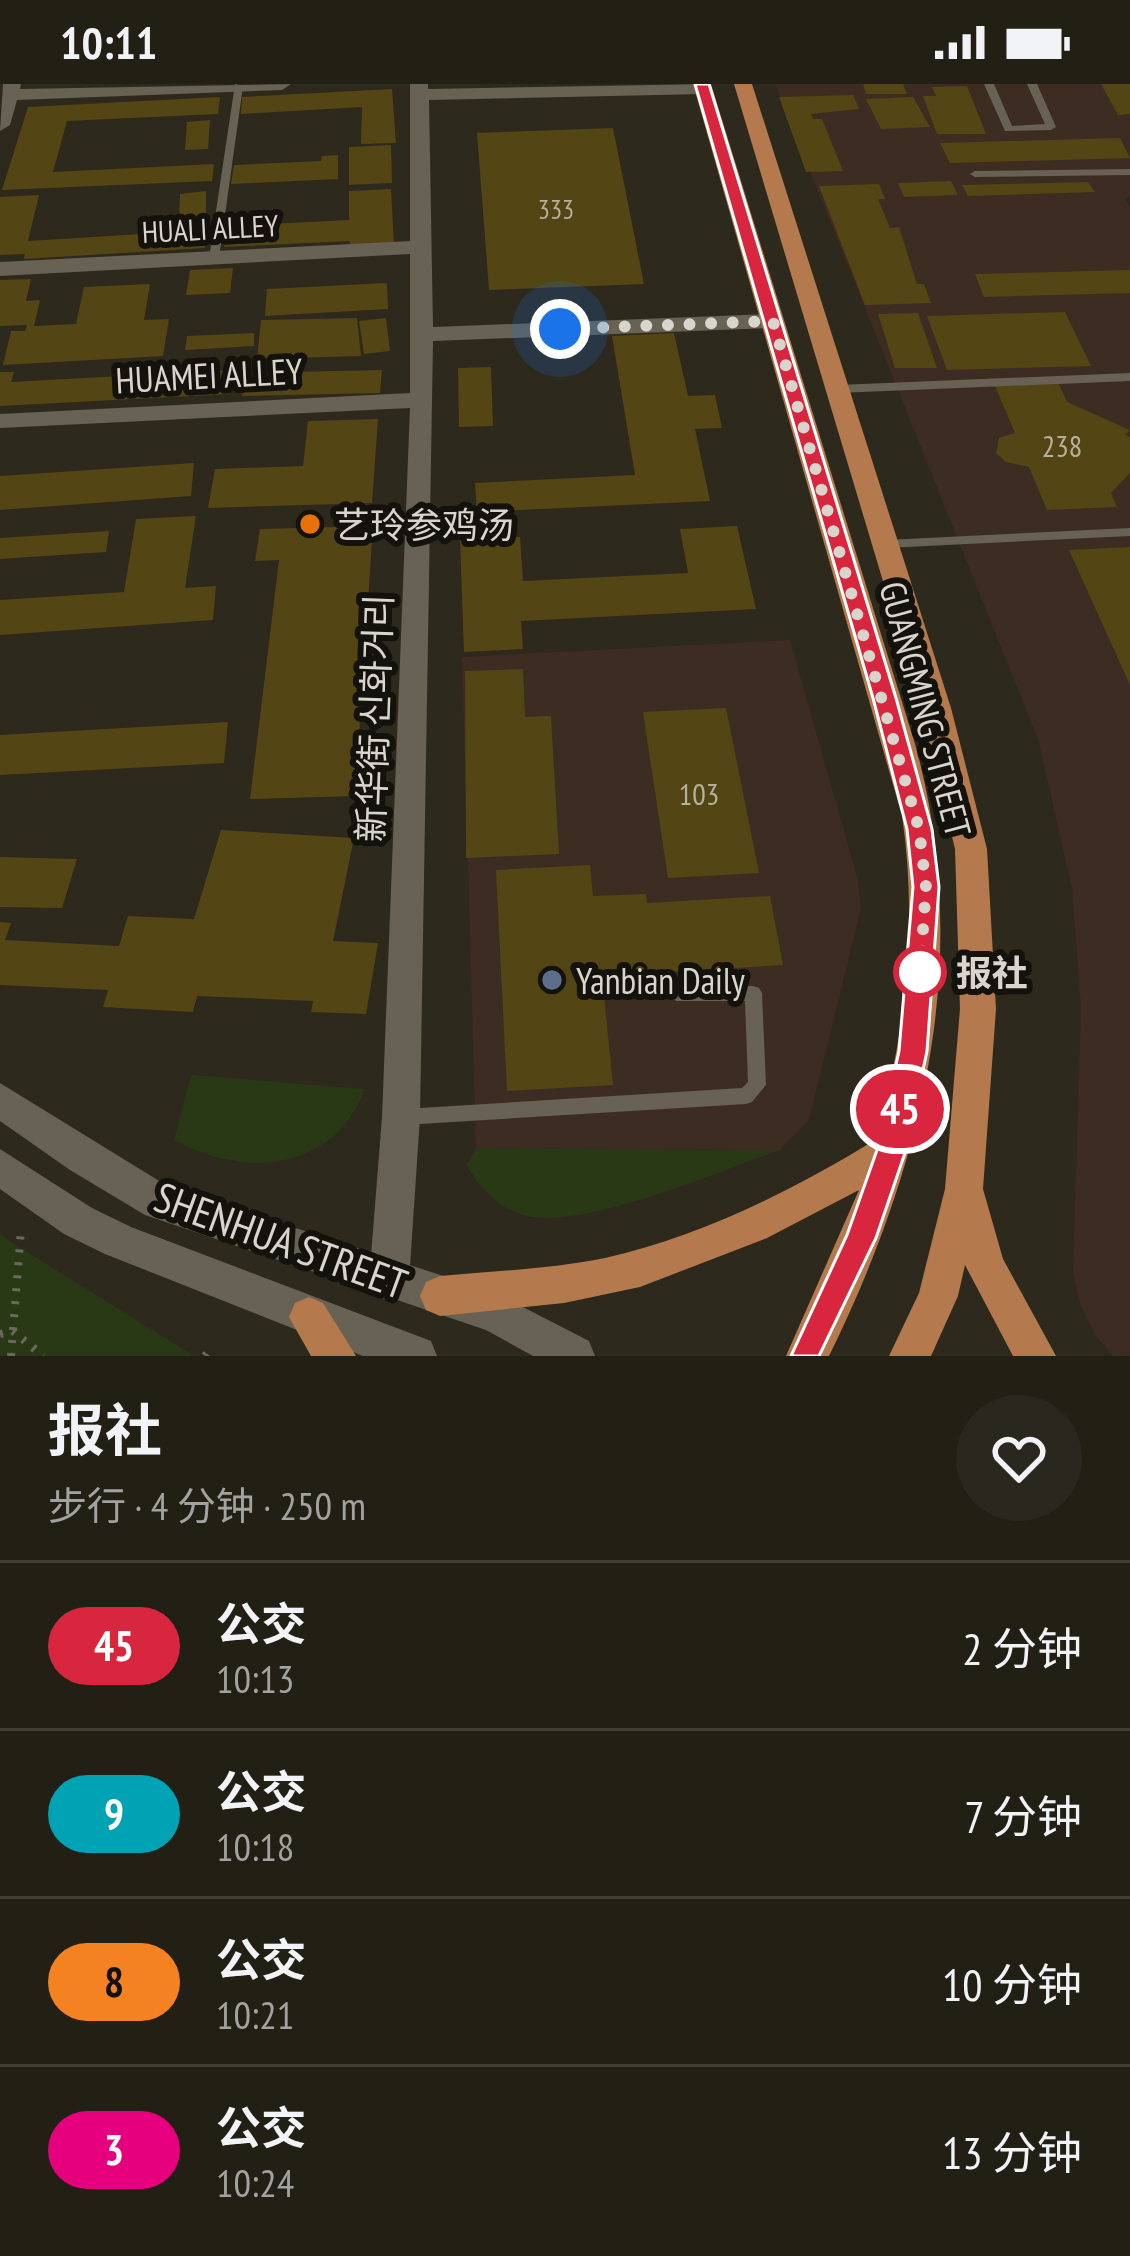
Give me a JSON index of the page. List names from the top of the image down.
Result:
{
  "streets": {
    "main road": ["GUANGMING STREET"],
    "street": [
      "HUALI ALLEY",
      "HUAMEI ALLEY",
      "新华街 신화거리",
      "SHENHUA STREET"
    ]
  },
  "crossings": [
    ["HUALI ALLEY", "新华街 신화거리"],
    ["HUAMEI ALLEY", "新华街 신화거리"],
    ["新华街 신화거리", "SHENHUA STREET"]
  ],
  "places": ["艺玲参鸡汤", "报社", "Yanbian Daily"],
  "lines": ["bus line 45"],
  "house_numbers": ["333", "238", "103"],
  "page": {
    "status": "10:11",
    "on_map": "45",
    "heading": ["报社", "步行 · 4 分钟 · 250 m"],
    "list": [
      {
        "mark": "45",
        "name": "公交",
        "note": "10:13",
        "value": "2 分钟"
      },
      {
        "mark": "9",
        "name": "公交",
        "note": "10:18",
        "value": "7 分钟"
      },
      {
        "mark": "8",
        "name": "公交",
        "note": "10:21",
        "value": "10 分钟"
      },
      {
        "mark": "3",
        "name": "公交",
        "note": "10:24",
        "value": "13 分钟"
      }
    ]
  }
}
